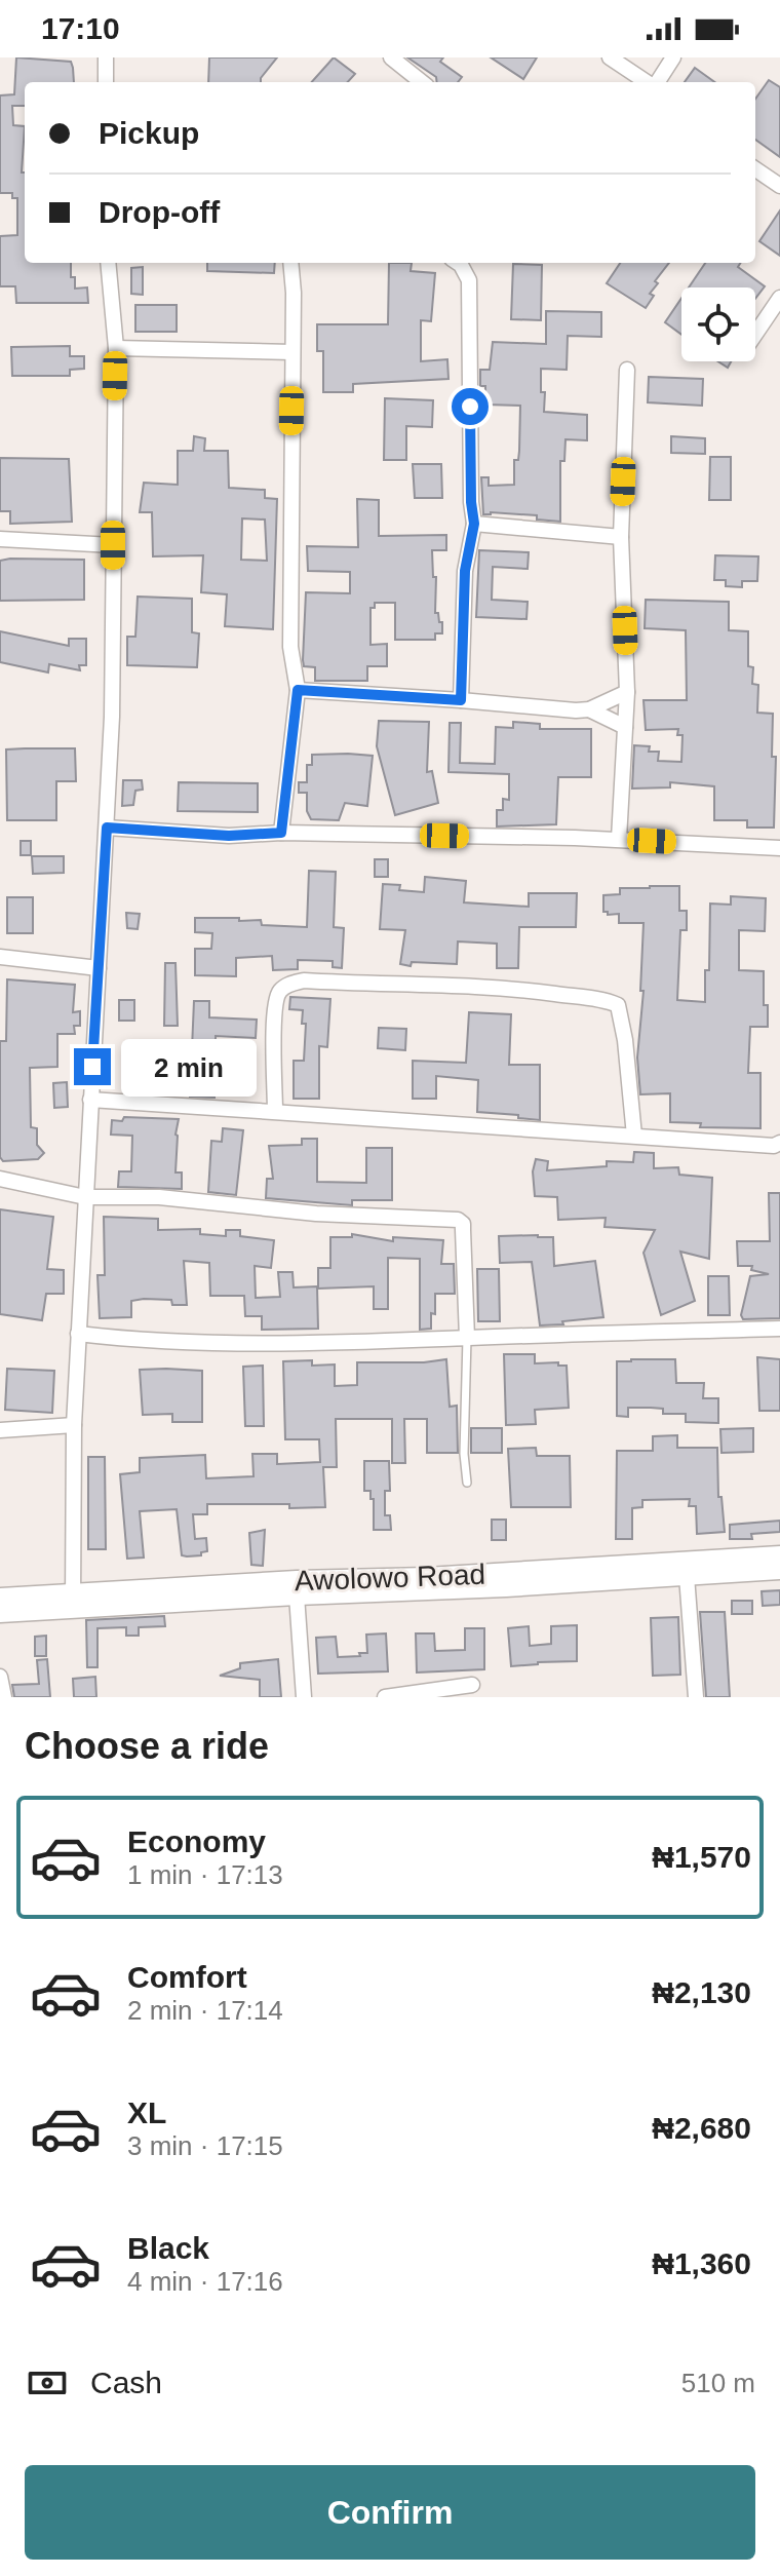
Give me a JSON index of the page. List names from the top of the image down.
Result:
{
  "streets": {
    "main road": ["Awolowo Road"]
  },
  "page": {
    "status": "17:10",
    "banner": ["Pickup", "Drop-off"],
    "bubble": "2 min",
    "heading": "Choose a ride",
    "list": [
      {
        "name": "Economy",
        "note": "1 min · 17:13",
        "value": "₦1,570"
      },
      {
        "name": "Comfort",
        "note": "2 min · 17:14",
        "value": "₦2,130"
      },
      {
        "name": "XL",
        "note": "3 min · 17:15",
        "value": "₦2,680"
      },
      {
        "name": "Black",
        "note": "4 min · 17:16",
        "value": "₦1,360"
      }
    ],
    "pay": ["Cash", "510 m"],
    "buttons": "Confirm"
  }
}
